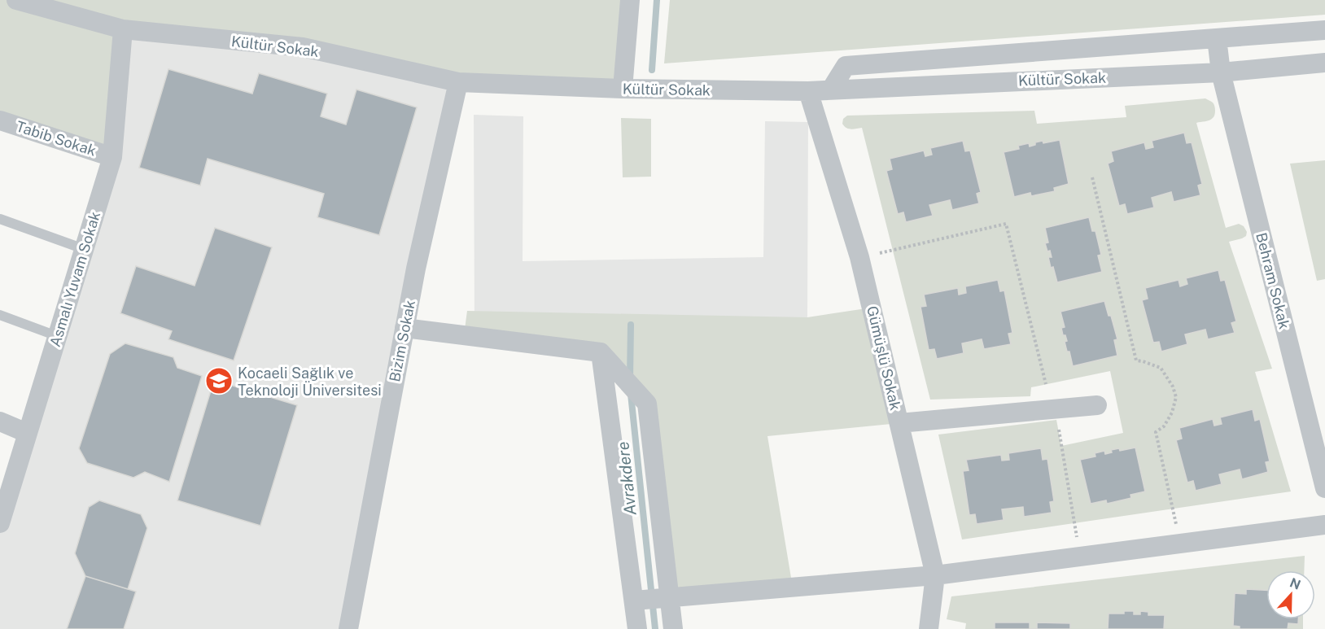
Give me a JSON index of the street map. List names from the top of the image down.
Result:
{
  "streets": {
    "street": [
      "Kültür Sokak",
      "Tabib Sokak",
      "Asmalı Yuvam Sokak",
      "Behram Sokak",
      "Bizim Sokak",
      "Gümüşlü Sokak"
    ]
  },
  "crossings": [
    ["Kültür Sokak", "Asmalı Yuvam Sokak"],
    ["Kültür Sokak", "Behram Sokak"],
    ["Kültür Sokak", "Bizim Sokak"],
    ["Kültür Sokak", "Gümüşlü Sokak"],
    ["Tabib Sokak", "Asmalı Yuvam Sokak"]
  ],
  "water": ["Avrakdere"],
  "places": {
    "school or university": ["Kocaeli Sağlık ve Teknoloji Üniversitesi"]
  },
  "north": "top"
}
